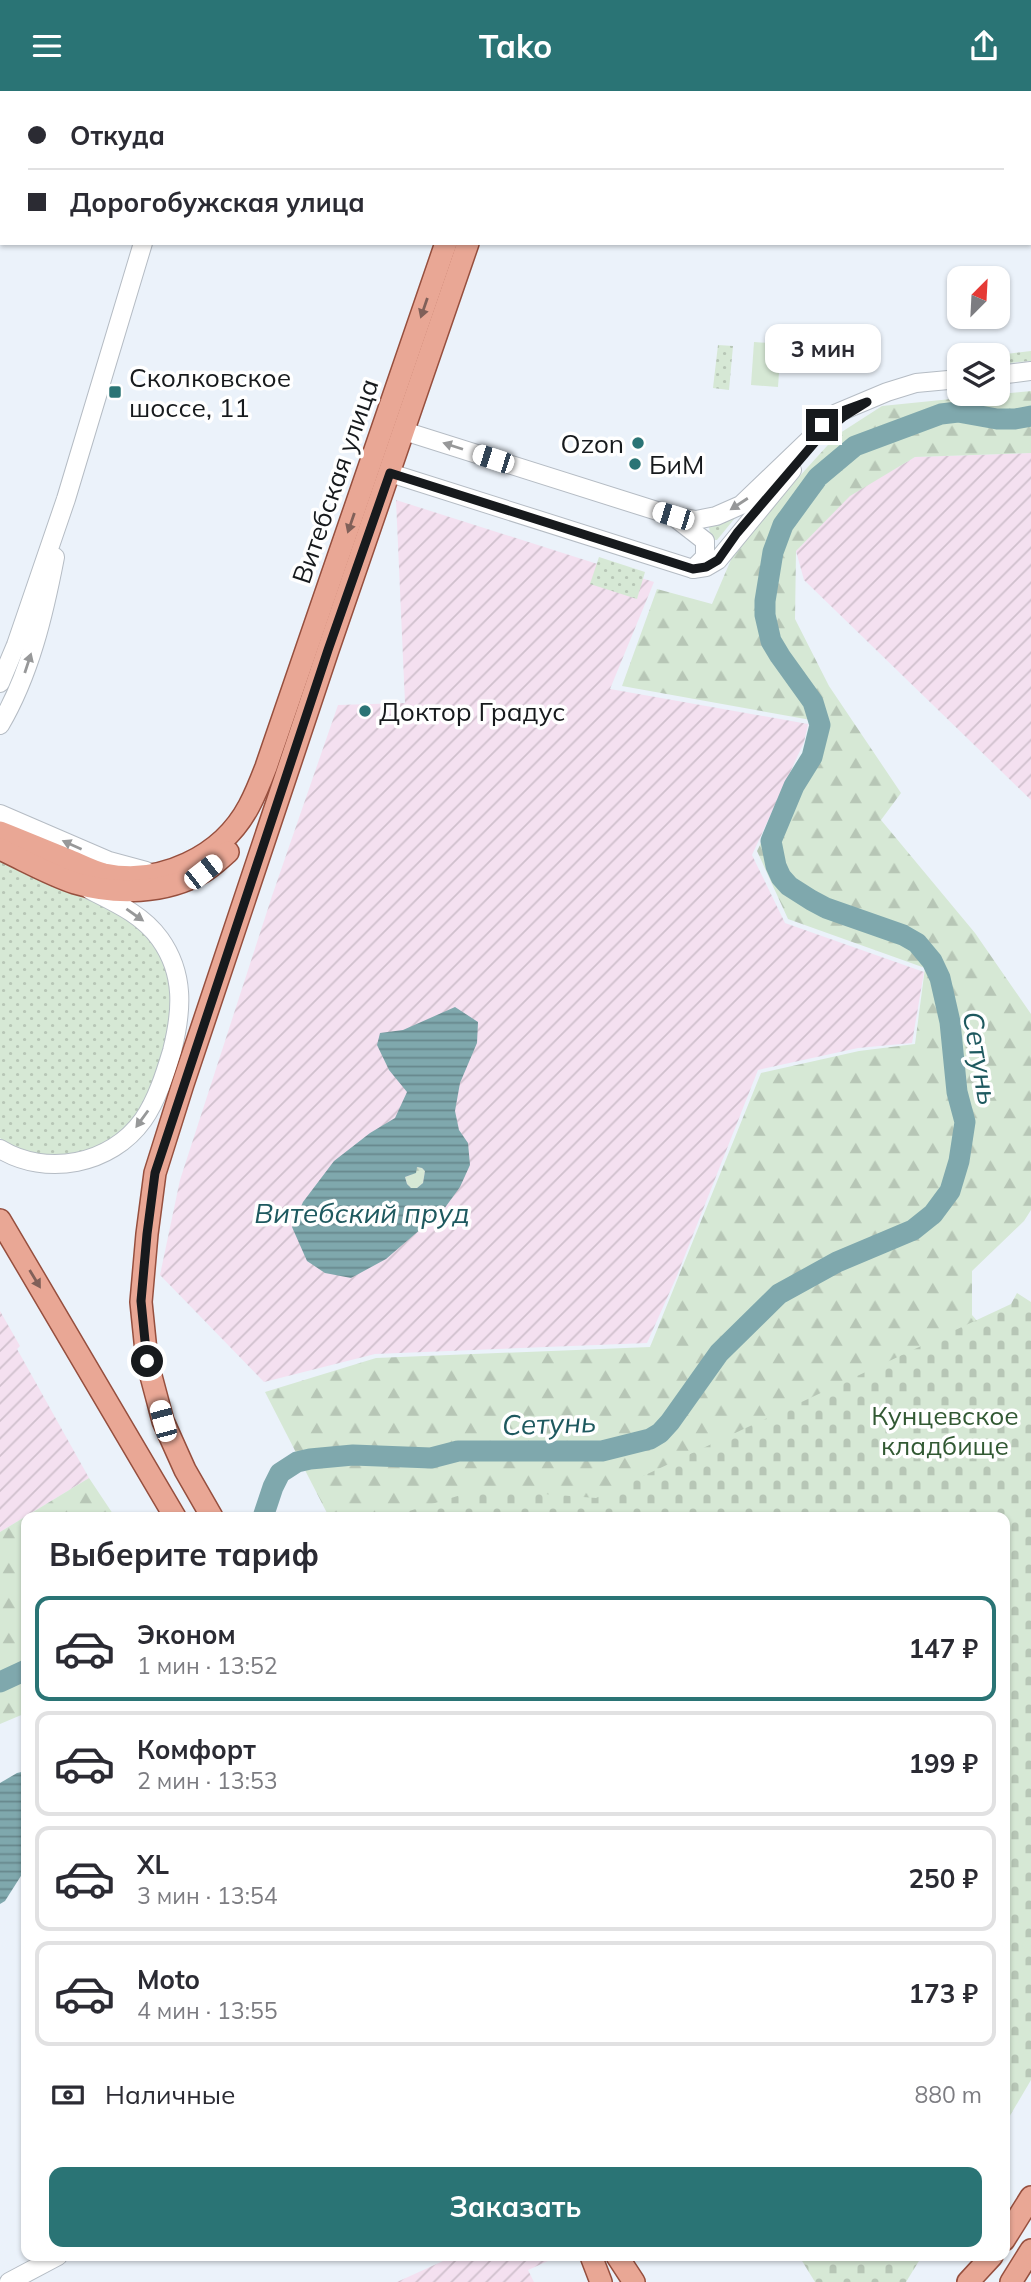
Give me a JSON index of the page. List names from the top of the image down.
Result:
{
  "streets": {
    "main road": ["Витебская улица"]
  },
  "water": ["Сетунь", "Витебский пруд"],
  "parks": ["Кунцевское кладбище"],
  "places": {
    "transit": ["Сколковское шоссе, 11"],
    "other": ["Ozon", "БиМ", "Доктор Градус"]
  },
  "north": "top right",
  "page": {
    "header": "Tako",
    "banner": ["Откуда", "Дорогобужская улица"],
    "bubble": "3 мин",
    "heading": "Выберите тариф",
    "list": [
      {
        "name": "Эконом",
        "note": "1 мин · 13:52",
        "value": "147 ₽"
      },
      {
        "name": "Комфорт",
        "note": "2 мин · 13:53",
        "value": "199 ₽"
      },
      {
        "name": "XL",
        "note": "3 мин · 13:54",
        "value": "250 ₽"
      },
      {
        "name": "Moto",
        "note": "4 мин · 13:55",
        "value": "173 ₽"
      }
    ],
    "pay": ["Наличные", "880 m"],
    "buttons": "Заказать"
  }
}
